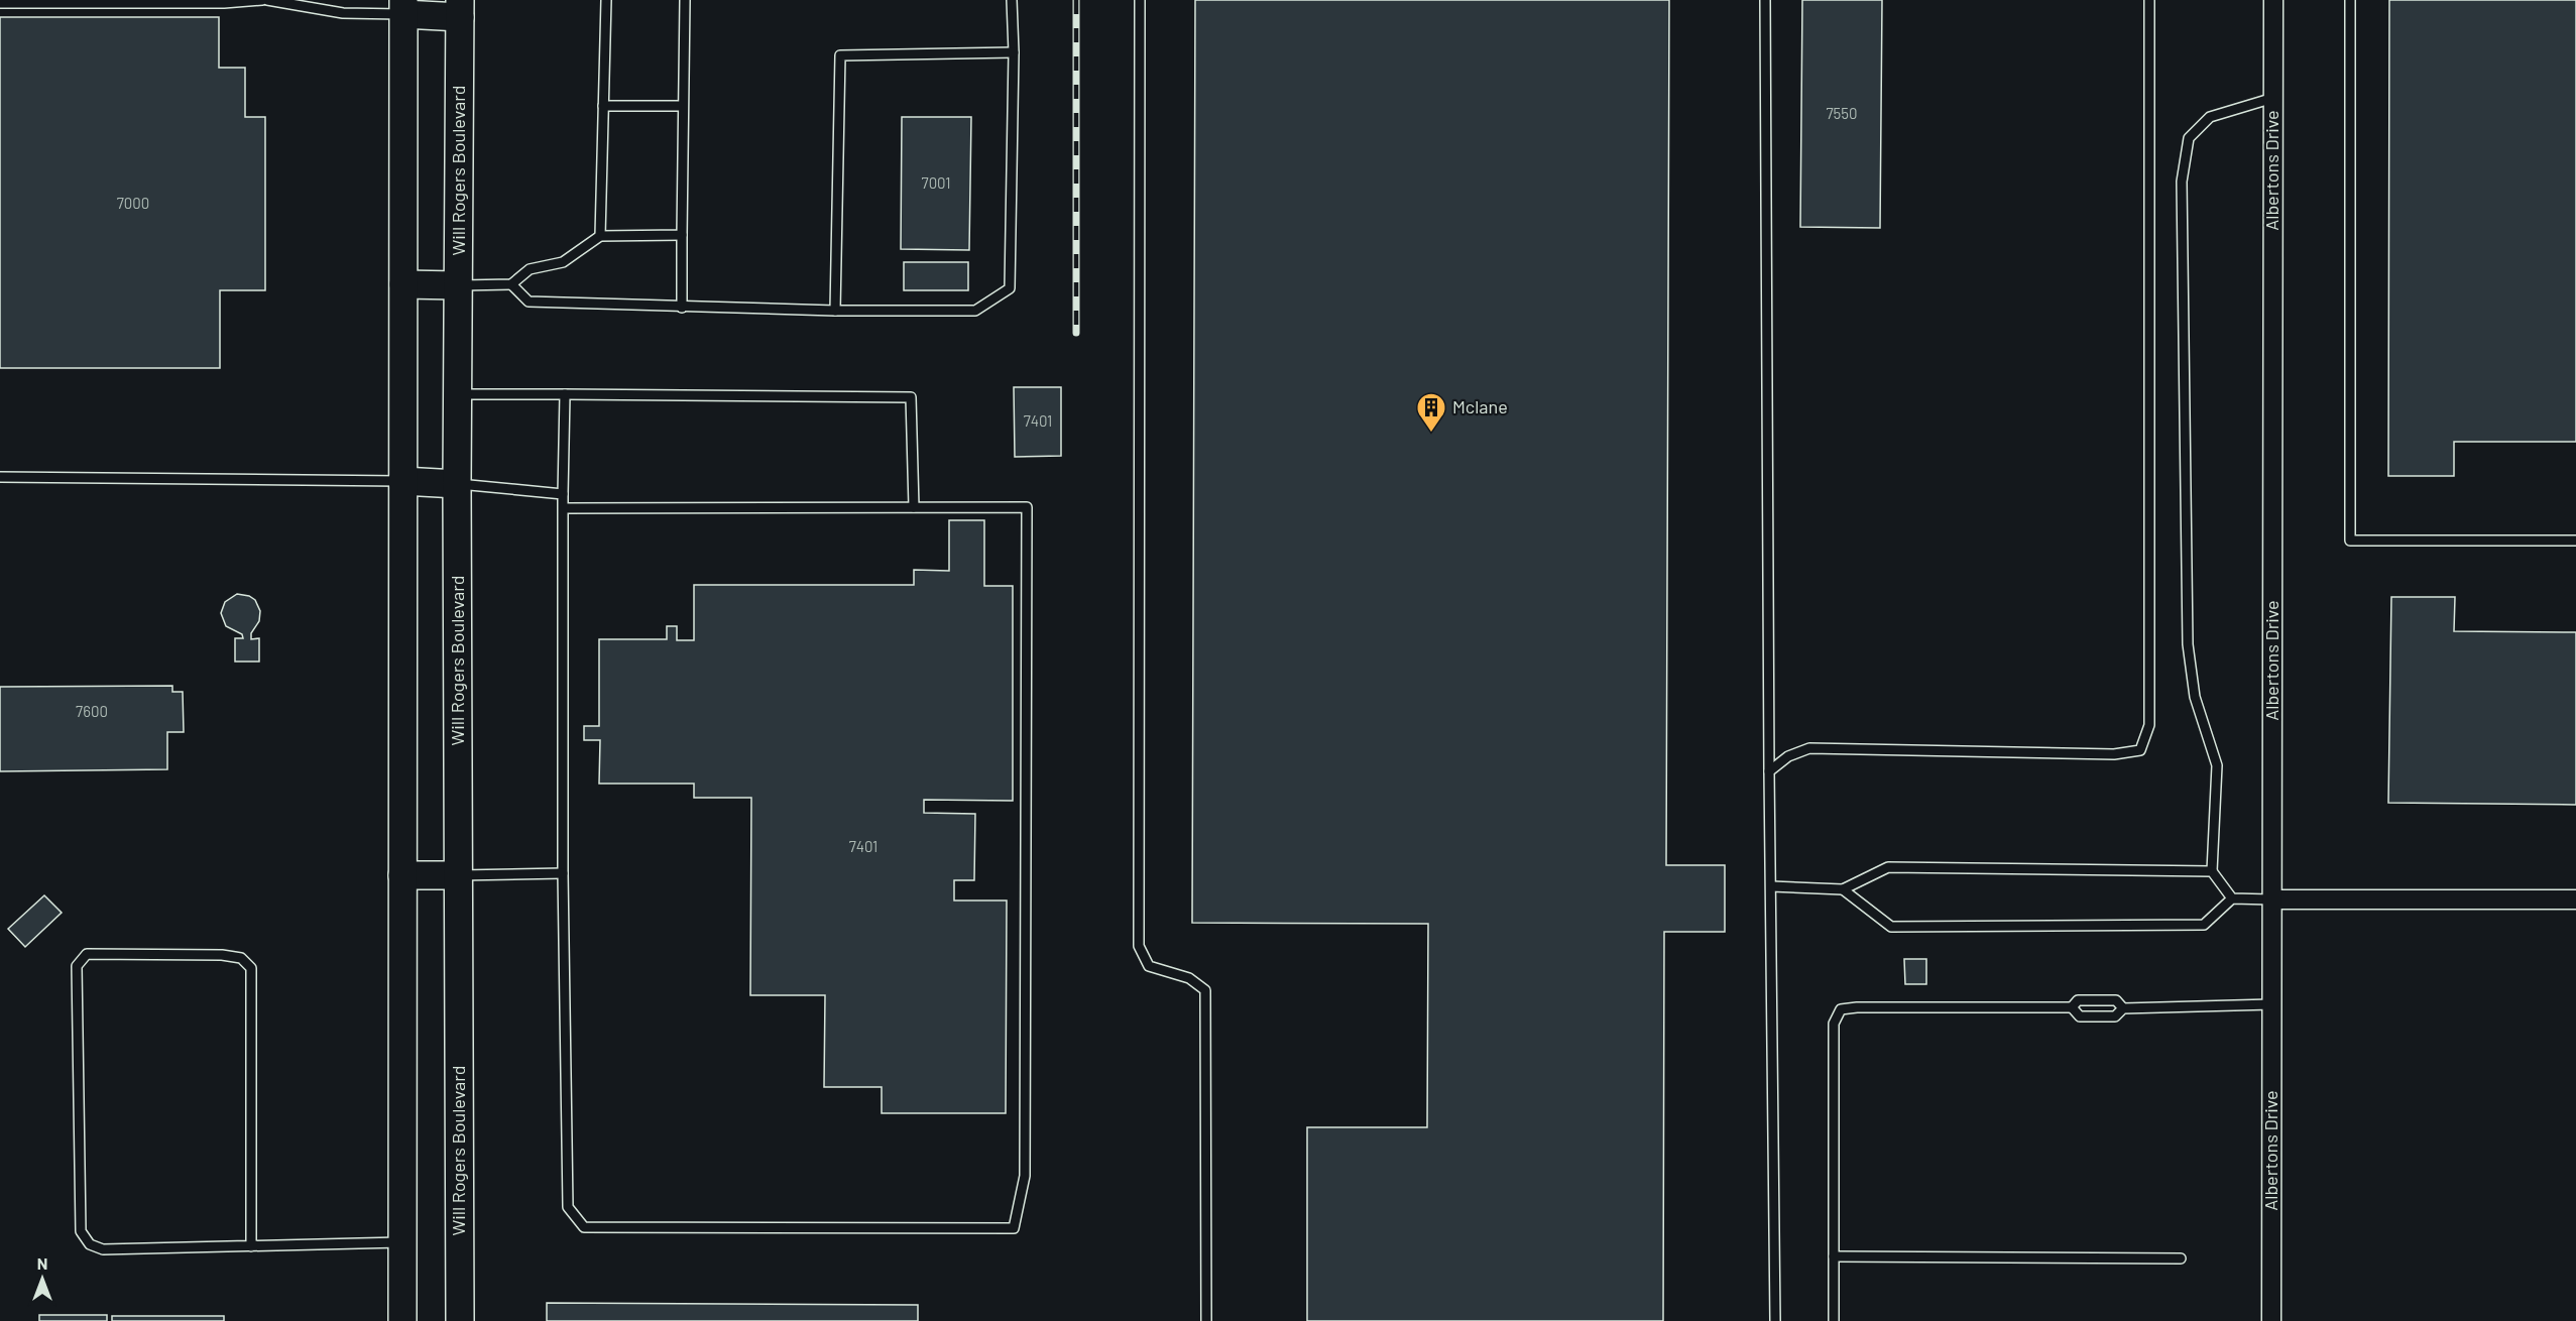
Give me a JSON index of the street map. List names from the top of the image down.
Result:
{
  "streets": {
    "main road": ["Will Rogers Boulevard"],
    "street": ["Albertons Drive"]
  },
  "places": {
    "building": ["Mclane"]
  },
  "house_numbers": [
    "7550",
    "7001",
    "7000",
    "7401",
    "7600",
    "7401"
  ],
  "north": "top"
}
